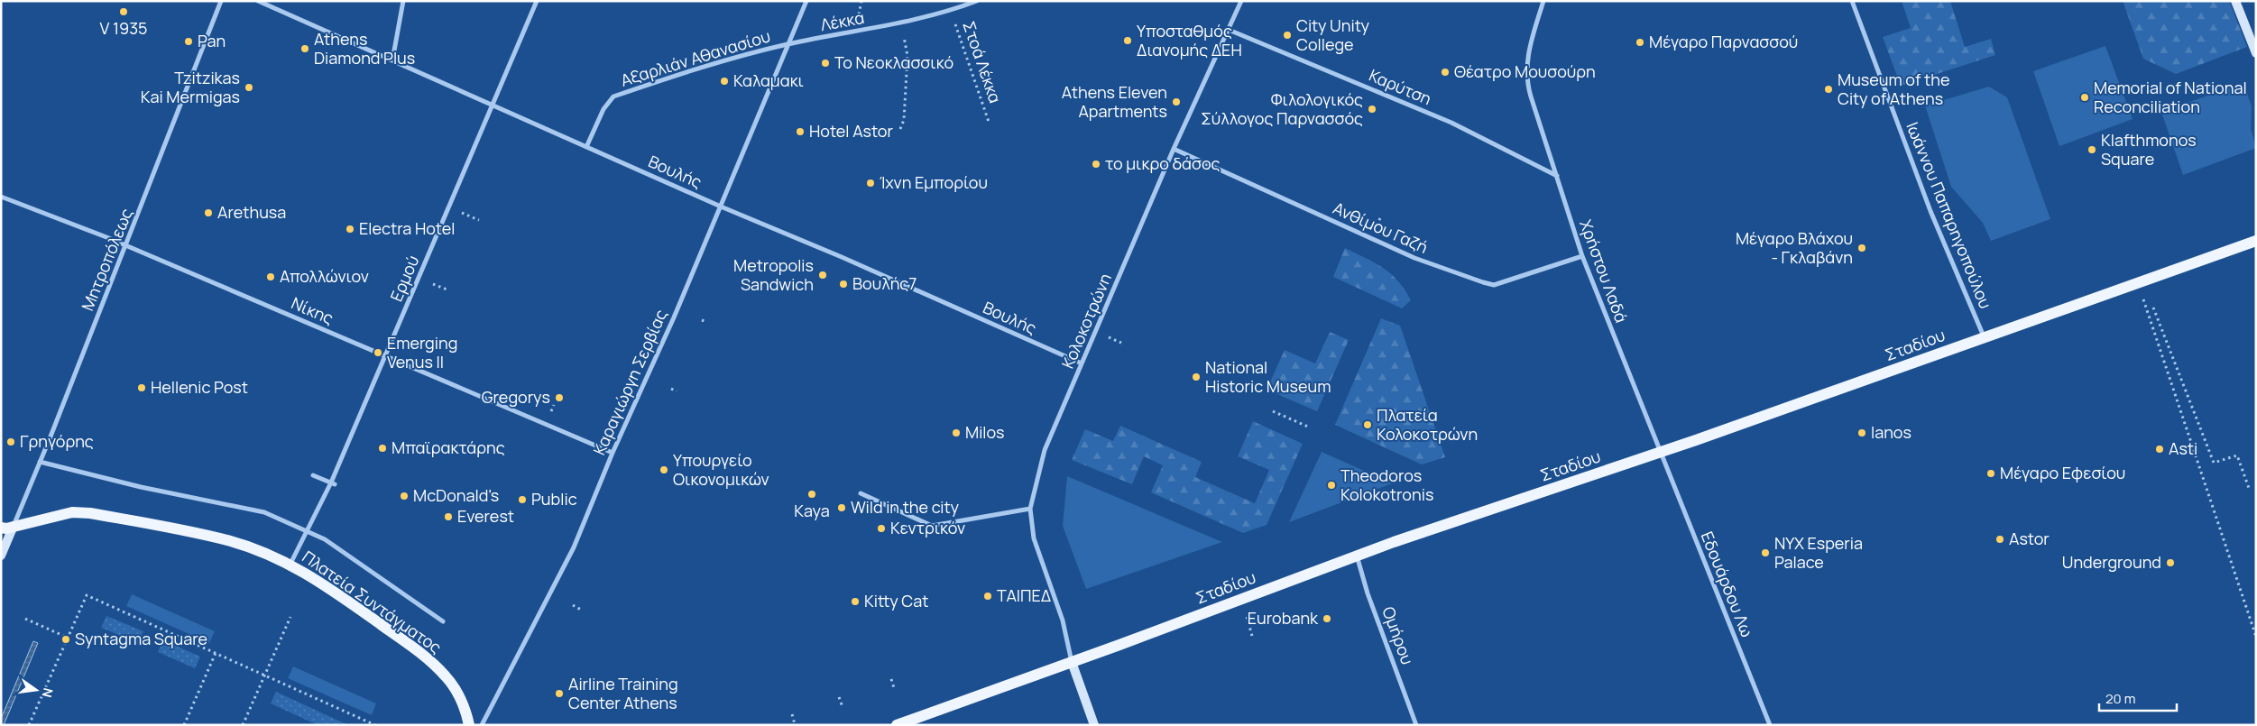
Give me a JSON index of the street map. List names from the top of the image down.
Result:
{
  "streets": {
    "main road": ["Σταδίου", "Πλατεία Συντάγματος"],
    "street": [
      "Λέκκα",
      "Αξαρλιάν Αθανασίου",
      "Καρύτση",
      "Βουλής",
      "Ιωάννου Παπαρηγοπούλου",
      "Ανθίμου Γαζή",
      "Μητροπόλεως",
      "Χρήστου Λαδά",
      "Ερμού",
      "Νίκης",
      "Κολοκοτρώνη",
      "Καραγιώργη Σερβίας",
      "Εδουάρδου Λω",
      "Ομήρου"
    ],
    "path": ["Στοά Λέκκα"]
  },
  "crossings": [
    ["Λέκκα", "Αξαρλιάν Αθανασίου"],
    ["Λέκκα", "Στοά Λέκκα"],
    ["Λέκκα", "Καραγιώργη Σερβίας"],
    ["Αξαρλιάν Αθανασίου", "Βουλής"],
    ["Αξαρλιάν Αθανασίου", "Καραγιώργη Σερβίας"],
    ["Καρύτση", "Χρήστου Λαδά"],
    ["Καρύτση", "Κολοκοτρώνη"],
    ["Βουλής", "Ερμού"],
    ["Βουλής", "Κολοκοτρώνη"],
    ["Βουλής", "Καραγιώργη Σερβίας"],
    ["Ιωάννου Παπαρηγοπούλου", "Σταδίου"],
    ["Ανθίμου Γαζή", "Χρήστου Λαδά"],
    ["Ανθίμου Γαζή", "Κολοκοτρώνη"],
    ["Μητροπόλεως", "Νίκης"],
    ["Μητροπόλεως", "Πλατεία Συντάγματος"],
    ["Χρήστου Λαδά", "Σταδίου"],
    ["Χρήστου Λαδά", "Εδουάρδου Λω"],
    ["Ερμού", "Νίκης"],
    ["Ερμού", "Πλατεία Συντάγματος"],
    ["Νίκης", "Καραγιώργη Σερβίας"],
    ["Κολοκοτρώνη", "Σταδίου"],
    ["Σταδίου", "Εδουάρδου Λω"],
    ["Σταδίου", "Ομήρου"]
  ],
  "places": [
    "V 1935",
    "City Unity College",
    "Υποσταθμός Διανομής ΔΕΗ",
    "Pan",
    "Μέγαρο Παρνασσού",
    "Athens Diamond Plus",
    "Το Νεοκλασσικό",
    "Θέατρο Μουσούρη",
    "Καλαμακι",
    "Tzitzikas Kai Mermigas",
    "Museum of the City of Athens",
    "Memorial of National Reconciliation",
    "Athens Eleven Apartments",
    "Φιλολογικός Σύλλογος Παρνασσός",
    "Hotel Astor",
    "Klafthmonos Square",
    "το μικρο δάσος",
    "Ίχνη Εμπορίου",
    "Arethusa",
    "Electra Hotel",
    "Μέγαρο Βλάχου - Γκλαβάνη",
    "Metropolis Sandwich",
    "Απολλώνιον",
    "Βουλής7",
    "Emerging Venus ΙΙ",
    "National Historic Museum",
    "Hellenic Post",
    "Gregorys",
    "Πλατεία Κολοκοτρώνη",
    "Milos",
    "Ianos",
    "Γρηγόρης",
    "Μπαϊρακτάρης",
    "Asti",
    "Υπουργείο Οικονομικών",
    "Μέγαρο Εφεσίου",
    "Theodoros Kolokotronis",
    "Kaya",
    "McDonald's",
    "Public",
    "Wild in the city",
    "Everest",
    "Κεντρικόν",
    "Astor",
    "NYX Esperia Palace",
    "Underground",
    "ΤΑΙΠΕΔ",
    "Kitty Cat",
    "Eurobank",
    "Syntagma Square",
    "Airline Training Center Athens"
  ],
  "scale_bar": "20 m",
  "north": "right"
}
